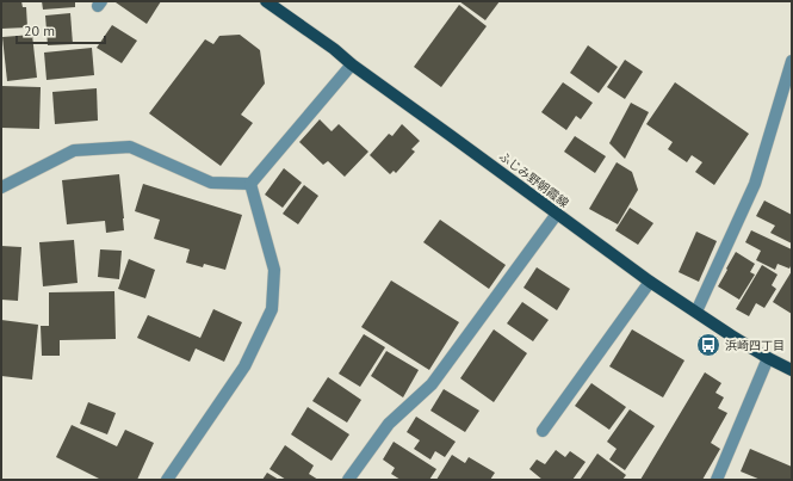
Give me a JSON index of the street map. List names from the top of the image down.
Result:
{
  "streets": {
    "main road": ["ふじみ野朝霞線"]
  },
  "places": {
    "bus stop": ["浜崎四丁目"]
  },
  "scale_bar": "20 m"
}
